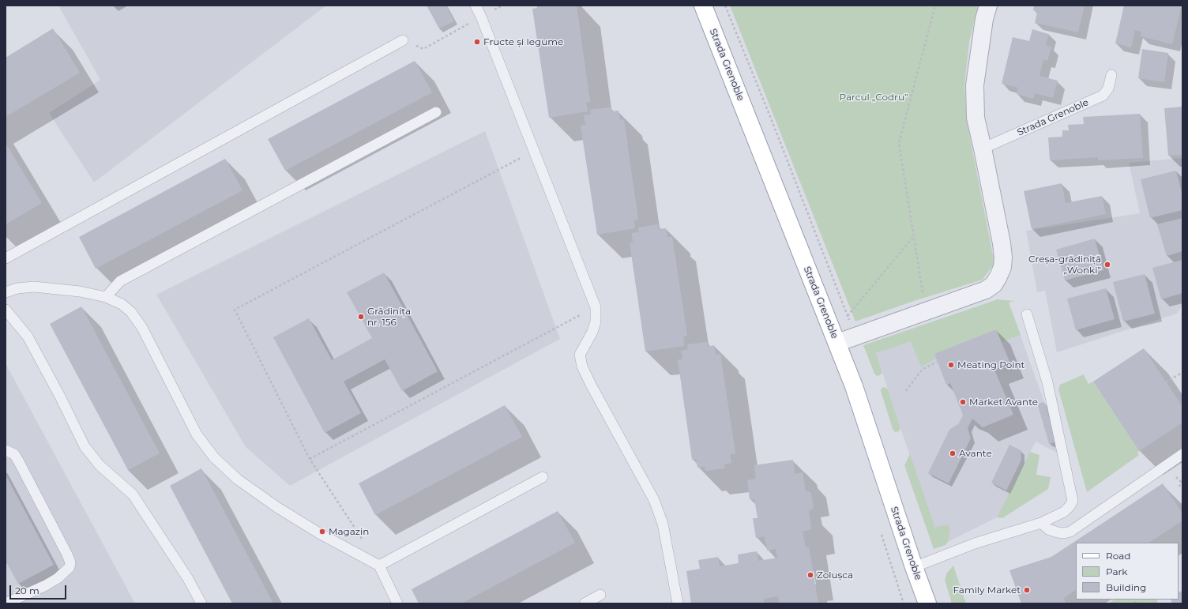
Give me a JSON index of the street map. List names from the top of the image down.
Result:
{
  "streets": {
    "main road": ["Strada Grenoble"]
  },
  "parks": ["Parcul „Codru”"],
  "places": [
    "Fructe și legume",
    "Creșa-grădiniță „Wonki”",
    "Grădinița nr. 156",
    "Meating Point",
    "Market Avante",
    "Avante",
    "Magazin",
    "Zolușca",
    "Family Market"
  ],
  "legend": ["Road", "Park", "Building"],
  "scale_bar": "20 m"
}
